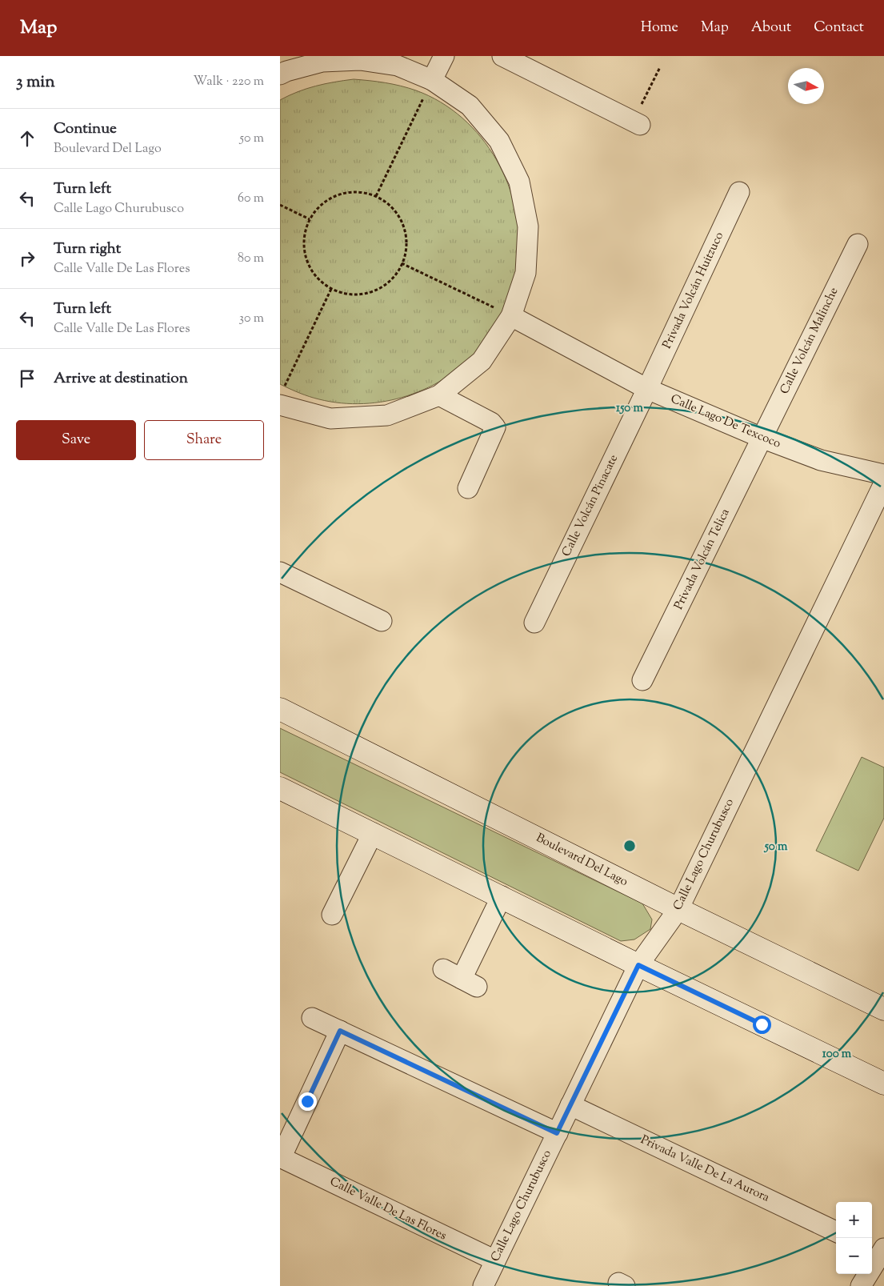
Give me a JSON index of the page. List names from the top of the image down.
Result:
{
  "streets": {
    "street": [
      "Privada Volcán Huitzuco",
      "Calle Volcán Malinche",
      "Calle Lago De Texcoco",
      "Calle Volcán Pinacate",
      "Privada Volcán Telica",
      "Calle Lago Churubusco",
      "Boulevard Del Lago",
      "Privada Valle De La Aurora",
      "Calle Valle De Las Flores"
    ]
  },
  "crossings": [
    ["Privada Volcán Huitzuco", "Calle Lago De Texcoco"],
    ["Privada Volcán Huitzuco", "Calle Volcán Pinacate"],
    ["Calle Volcán Malinche", "Calle Lago De Texcoco"],
    ["Calle Volcán Malinche", "Privada Volcán Telica"],
    ["Calle Lago De Texcoco", "Calle Volcán Pinacate"],
    ["Calle Lago De Texcoco", "Privada Volcán Telica"],
    ["Calle Lago Churubusco", "Boulevard Del Lago"],
    ["Calle Lago Churubusco", "Privada Valle De La Aurora"],
    ["Calle Lago Churubusco", "Calle Valle De Las Flores"]
  ],
  "north": "right",
  "page": {
    "header": "Map",
    "nav": [
      "Home",
      "Map",
      "About",
      "Contact"
    ],
    "heading": ["3 min", "Walk · 220 m"],
    "list": [
      ["Continue", "Boulevard Del Lago", "50 m"],
      ["Turn left", "Calle Lago Churubusco", "60 m"],
      ["Turn right", "Calle Valle De Las Flores", "80 m"],
      ["Turn left", "Calle Valle De Las Flores", "30 m"],
      "Arrive at destination"
    ],
    "buttons": ["Save", "Share"],
    "map_buttons": ["+", "−"]
  },
  "rings": ["150 m", "50 m", "100 m"]
}
